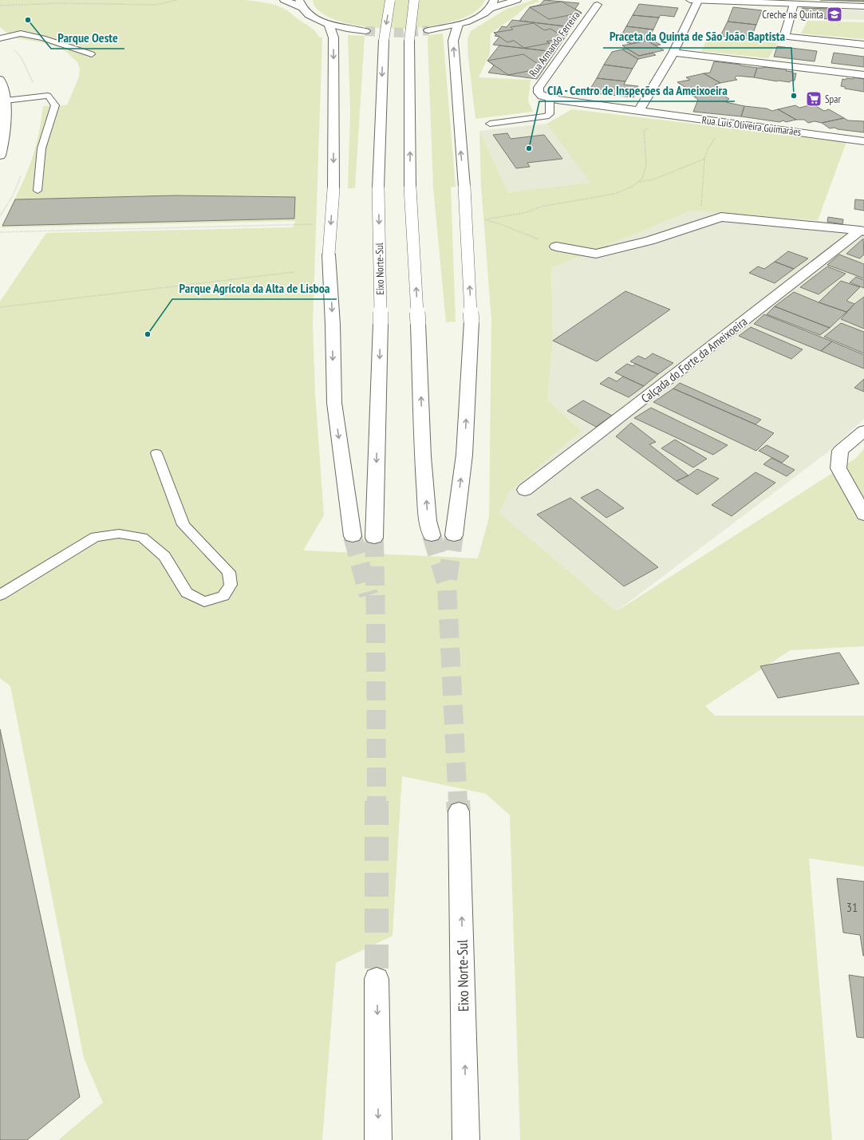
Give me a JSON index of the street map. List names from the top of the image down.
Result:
{
  "streets": {
    "main road": [
      "Rua Armando Ferreira",
      "Rua Luís Oliveira Guimarães",
      "Eixo Norte-Sul",
      "Calçada do Forte da Ameixoeira"
    ]
  },
  "places": {
    "school or university": ["Creche na Quinta"],
    "other": [
      "Parque Oeste",
      "Praceta da Quinta de São João Baptista",
      "CIA - Centro de Inspeções da Ameixoeira",
      "Parque Agrícola da Alta de Lisboa"
    ],
    "supermarket": ["Spar"]
  },
  "house_numbers": ["31"]
}
